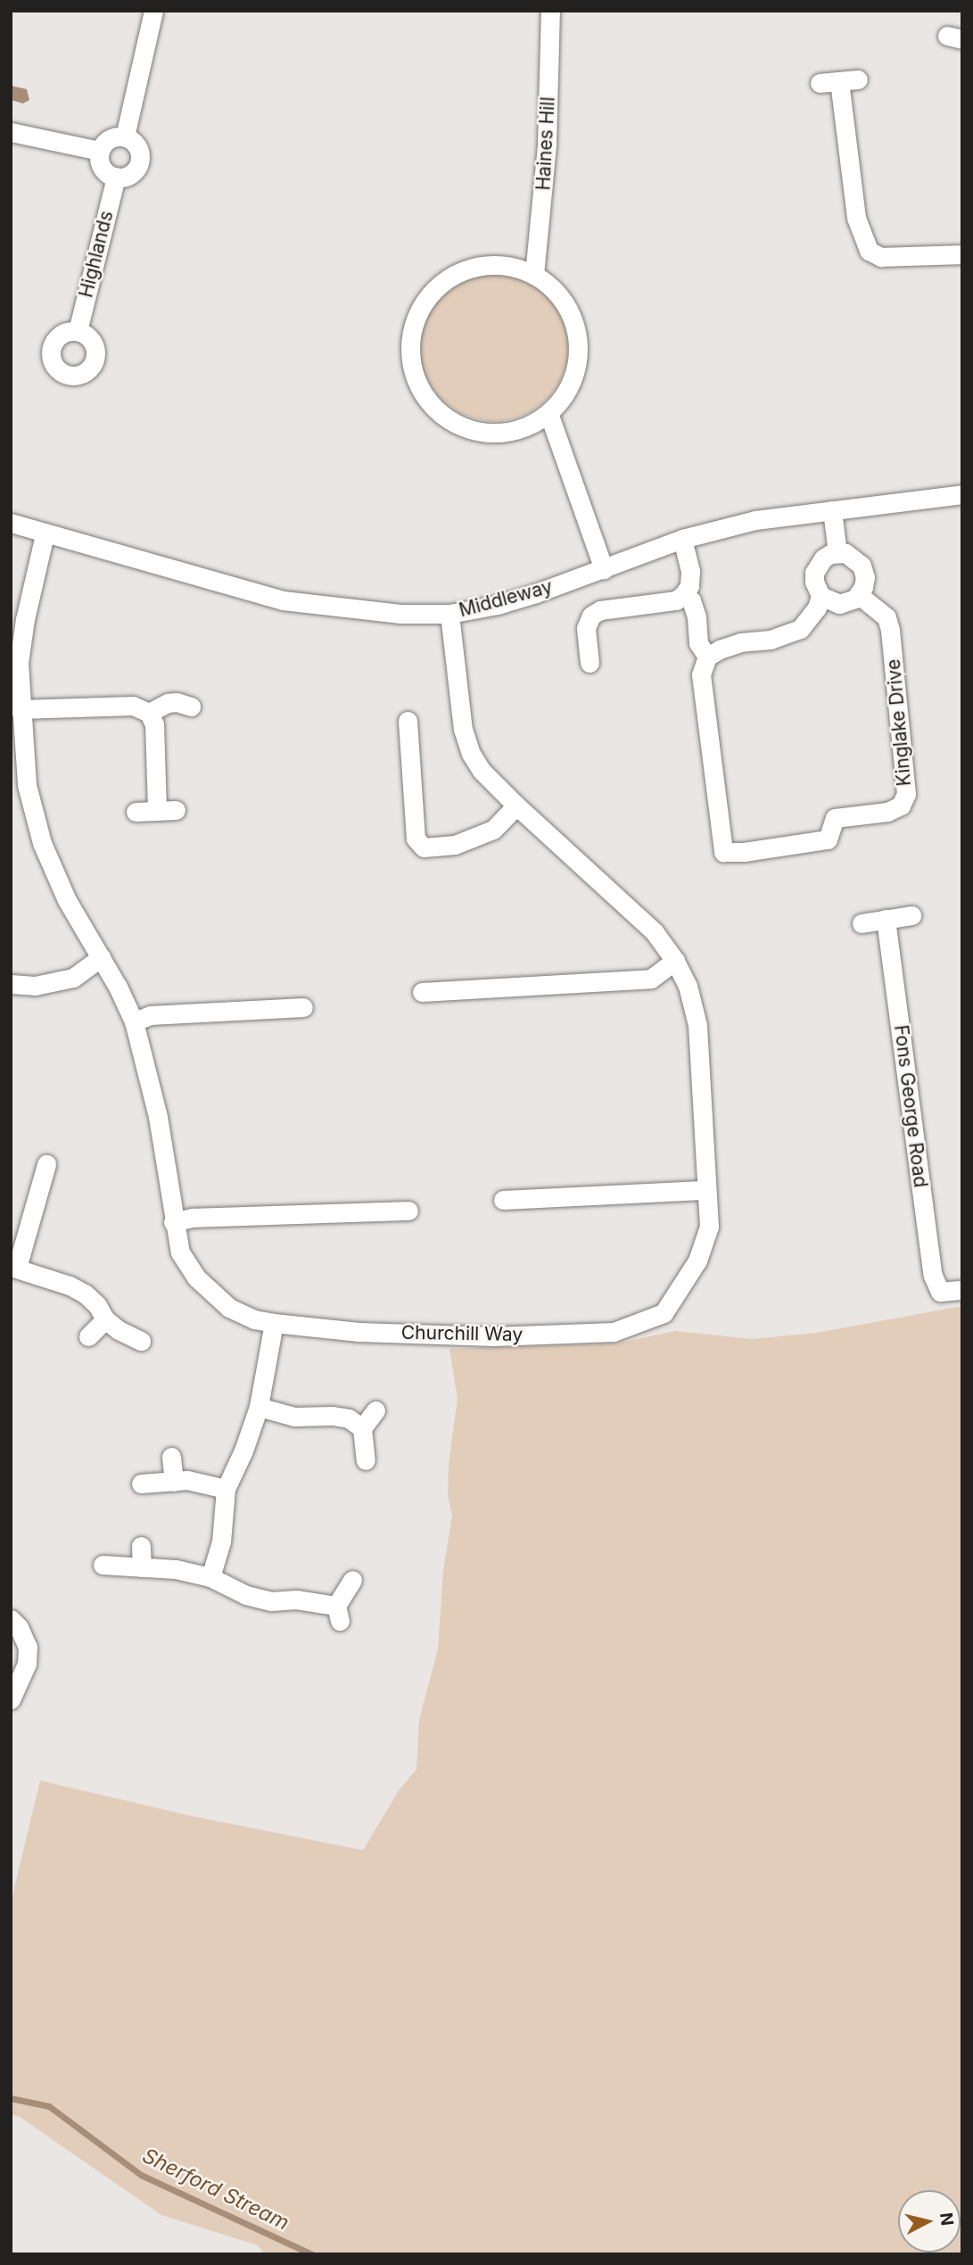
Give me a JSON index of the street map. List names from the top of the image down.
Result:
{
  "streets": {
    "street": [
      "Haines Hill",
      "Highlands",
      "Middleway",
      "Kinglake Drive",
      "Fons George Road",
      "Churchill Way"
    ]
  },
  "crossings": [
    ["Middleway", "Churchill Way"]
  ],
  "water": ["Sherford Stream"],
  "north": "right"
}
